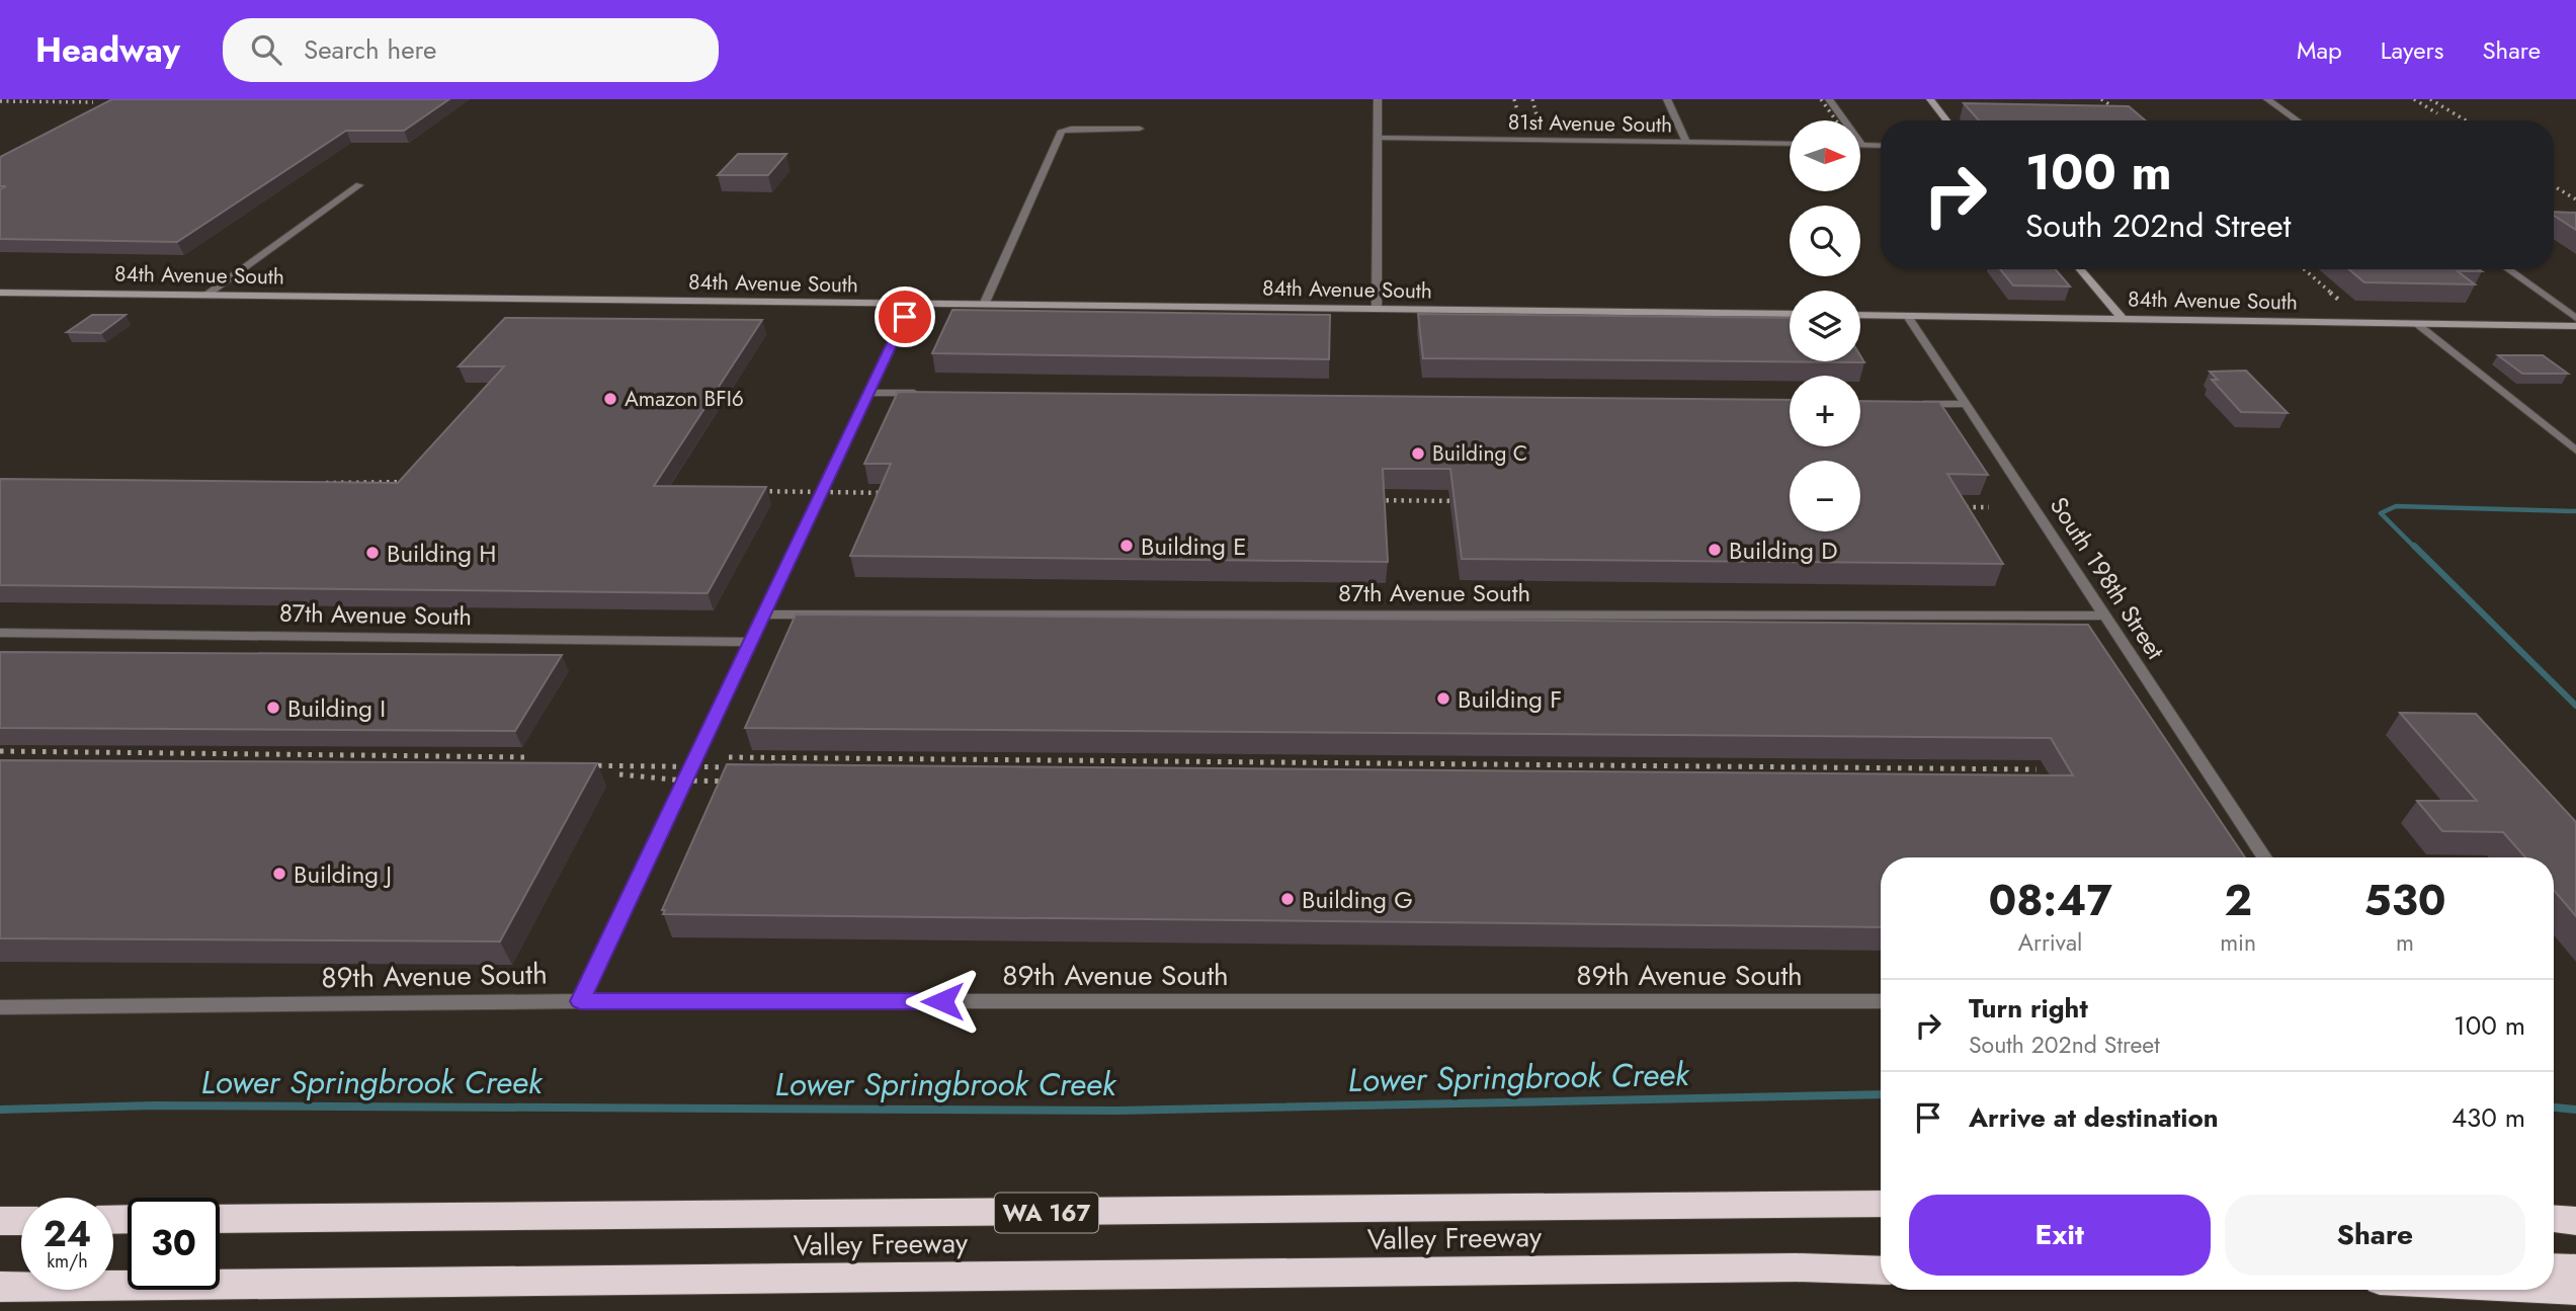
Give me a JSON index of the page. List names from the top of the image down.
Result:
{
  "streets": {
    "highway": ["WA 167", "Valley Freeway"],
    "main road": ["84th Avenue South"],
    "street": [
      "81st Avenue South",
      "South 198th Street",
      "87th Avenue South",
      "89th Avenue South"
    ]
  },
  "crossings": [
    ["84th Avenue South", "South 198th Street"],
    ["South 198th Street", "87th Avenue South"]
  ],
  "water": ["Lower Springbrook Creek"],
  "places": [
    "Amazon BFI6",
    "Building C",
    "Building E",
    "Building D",
    "Building H",
    "Building F",
    "Building I",
    "Building J",
    "Building G"
  ],
  "north": "right",
  "page": {
    "header": "Headway",
    "search": "Search here",
    "nav": ["Map", "Layers", "Share"],
    "map_buttons": ["+", "−"],
    "turn": ["100 m", "South 202nd Street"],
    "eta": [
      "08:47",
      "Arrival",
      "2",
      "min",
      "530",
      "m"
    ],
    "list": [
      {
        "name": "Turn right",
        "note": "South 202nd Street",
        "value": "100 m"
      },
      {
        "name": "Arrive at destination",
        "value": "430 m"
      }
    ],
    "buttons": ["Exit", "Share"],
    "speed": "24 km/h",
    "limit": "30"
  }
}
